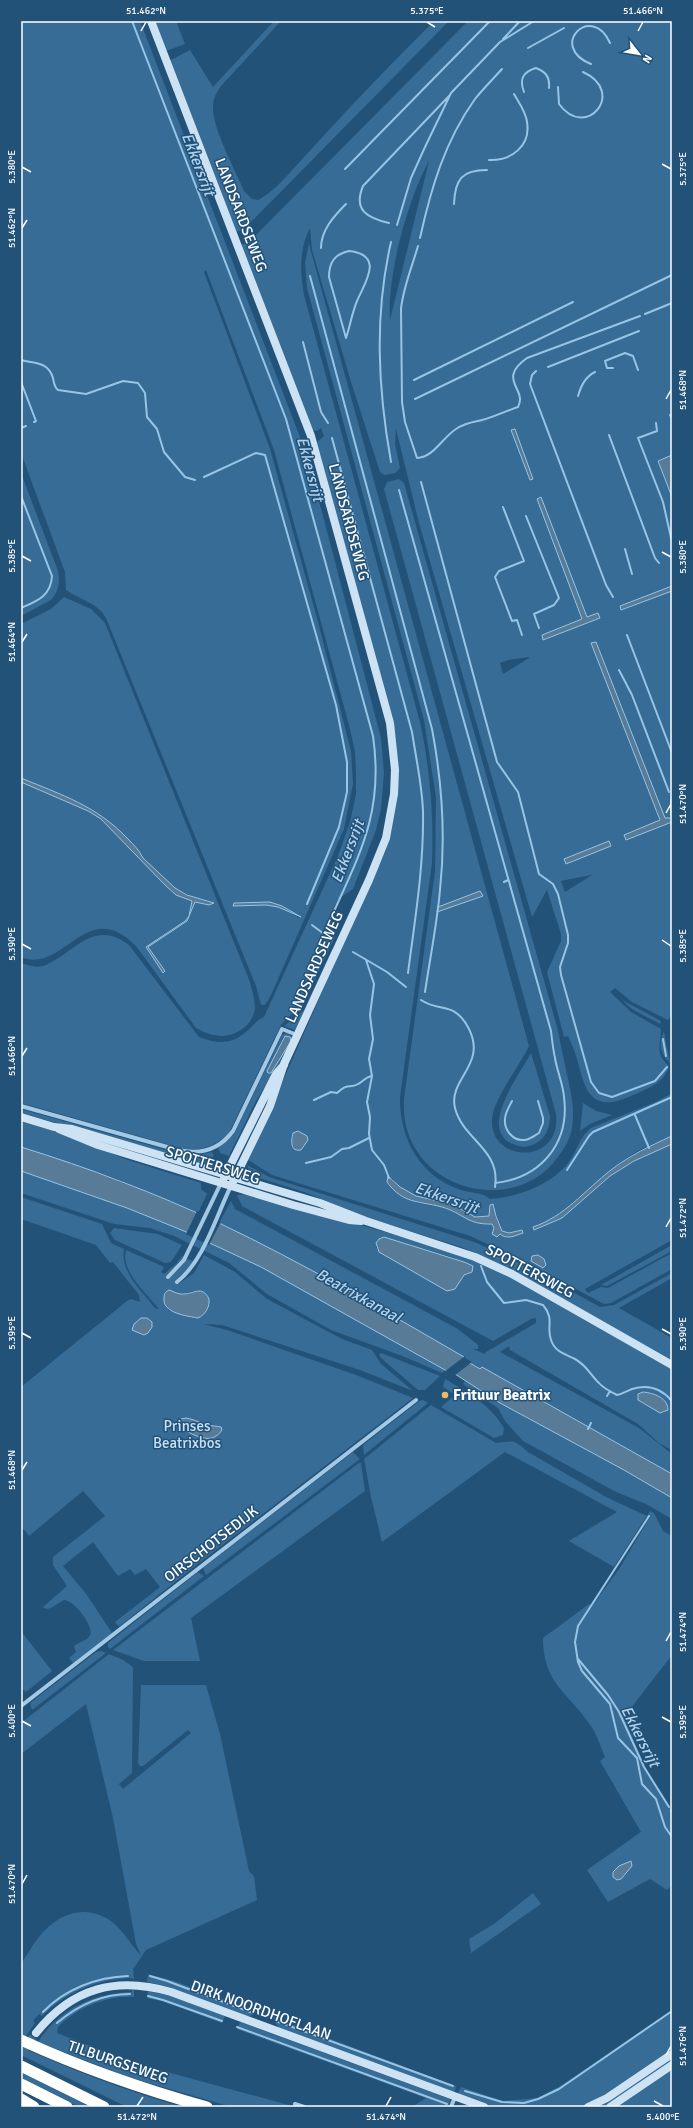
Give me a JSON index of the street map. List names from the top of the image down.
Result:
{
  "streets": {
    "highway": ["TILBURGSEWEG"],
    "street": [
      "LANDSARDSEWEG",
      "SPOTTERSWEG",
      "OIRSCHOTSEDIJK",
      "DIRK NOORDHOFLAAN"
    ]
  },
  "crossings": [
    ["LANDSARDSEWEG", "SPOTTERSWEG"]
  ],
  "water": ["Ekkersrijt", "Beatrixkanaal"],
  "parks": ["Prinses Beatrixbos"],
  "places": ["Frituur Beatrix"],
  "north": "bottom right",
  "coordinates": [
    "51.462°N",
    "5.375°E",
    "51.466°N",
    "5.380°E",
    "51.468°N",
    "5.385°E",
    "51.464°N",
    "51.470°N",
    "5.390°E",
    "51.472°N",
    "5.395°E",
    "51.474°N",
    "5.400°E",
    "51.476°N"
  ]
}
